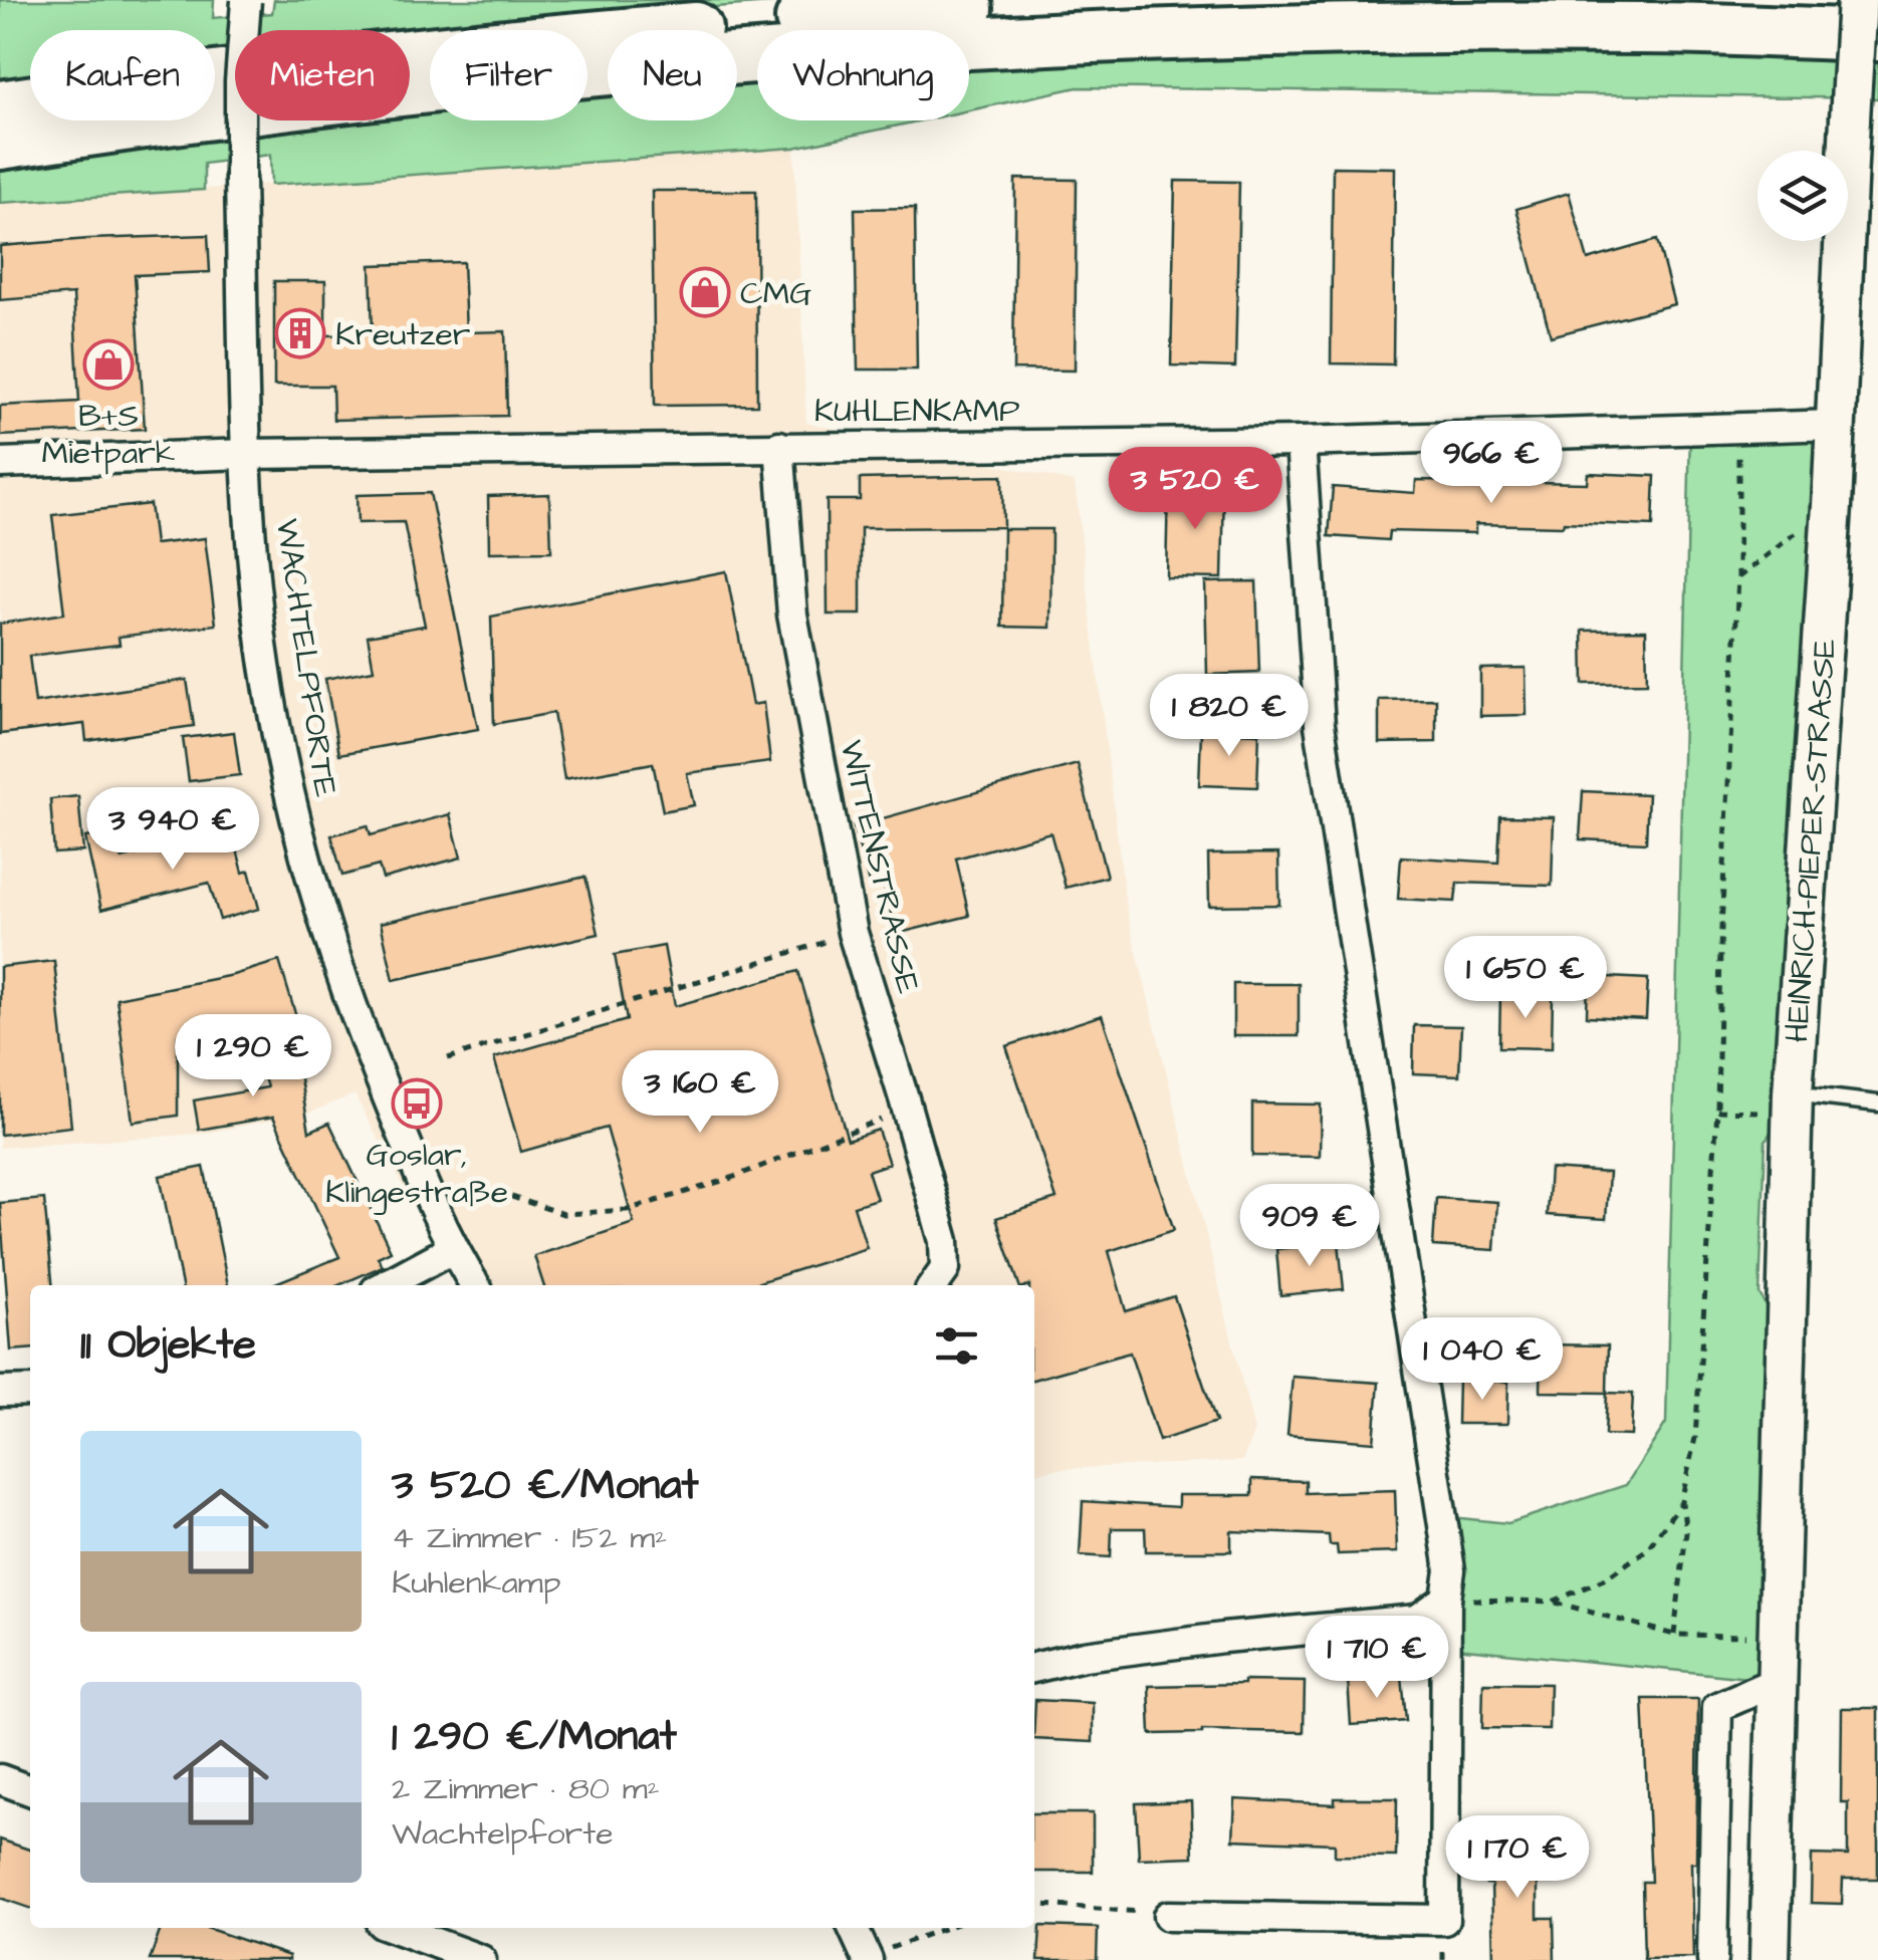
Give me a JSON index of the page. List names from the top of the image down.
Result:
{
  "streets": {
    "street": [
      "KUHLENKAMP",
      "WACHTELPFORTE",
      "HEINRICH-PIEPER-STRASSE",
      "WITTENSTRASSE"
    ]
  },
  "crossings": [
    ["KUHLENKAMP", "WACHTELPFORTE"],
    ["KUHLENKAMP", "HEINRICH-PIEPER-STRASSE"],
    ["KUHLENKAMP", "WITTENSTRASSE"]
  ],
  "places": {
    "shop": ["CMG", "B+S Mietpark"],
    "building": ["Kreutzer"],
    "bus stop": ["Goslar, Klingestraße"]
  },
  "page": {
    "chip": [
      "Kaufen",
      "Mieten",
      "Filter",
      "Neu",
      "Wohnung"
    ],
    "price": [
      "966 €",
      "3 520 €",
      "1 820 €",
      "3 940 €",
      "1 650 €",
      "1 290 €",
      "3 160 €",
      "909 €",
      "1 040 €",
      "1 710 €",
      "1 170 €"
    ],
    "heading": "11 Objekte",
    "list": [
      {
        "name": "3 520 €/Monat",
        "note": "4 Zimmer · 152 m² · Kuhlenkamp"
      },
      {
        "name": "1 290 €/Monat",
        "note": "2 Zimmer · 80 m² · Wachtelpforte"
      }
    ]
  }
}
